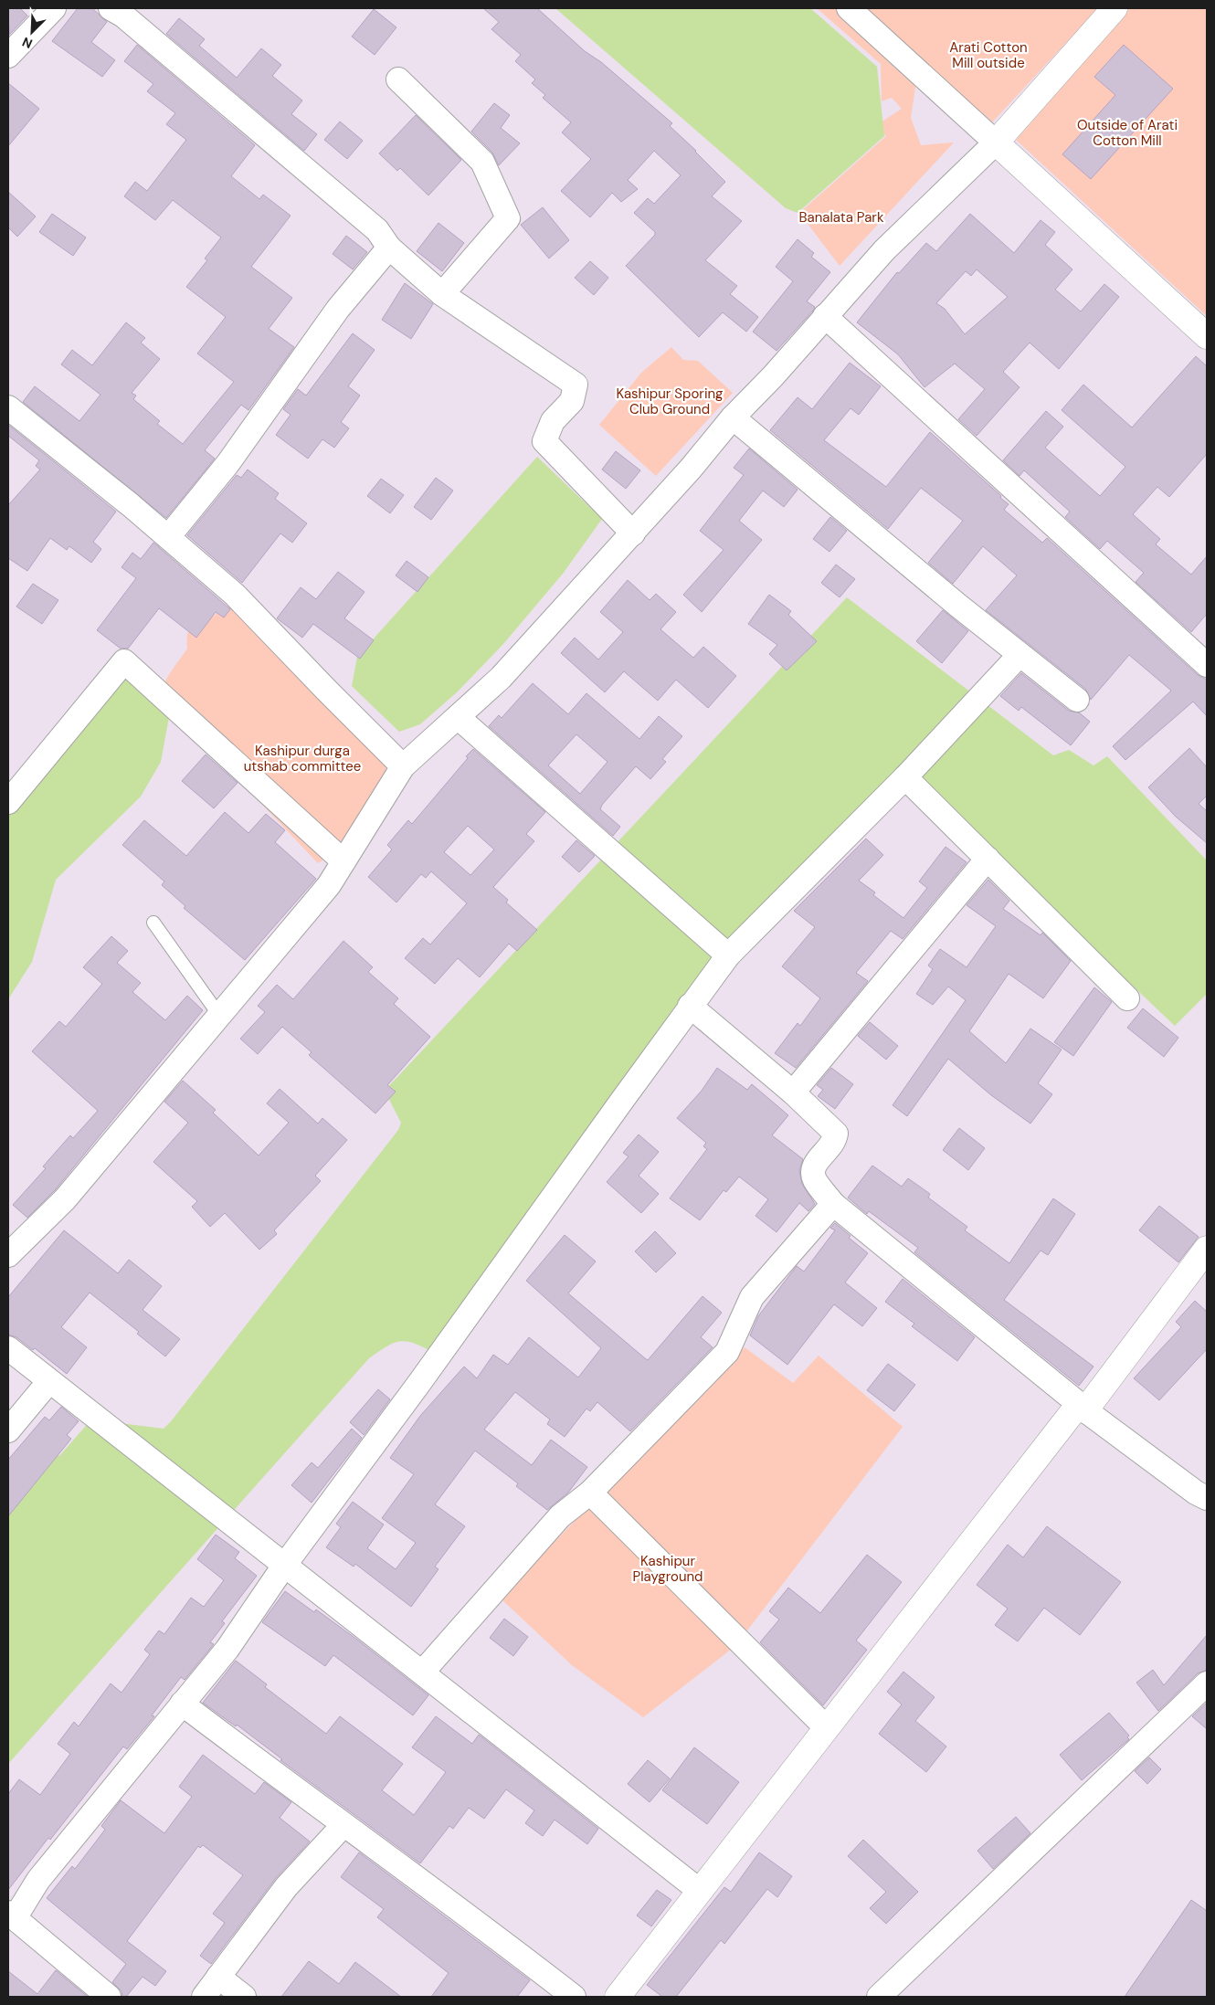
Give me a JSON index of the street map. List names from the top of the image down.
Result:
{
  "parks": [
    "Arati Cotton Mill outside",
    "Outside of Arati Cotton Mill",
    "Banalata Park",
    "Kashipur Sporing Club Ground",
    "Kashipur durga utshab committee",
    "Kashipur Playground"
  ],
  "north": "bottom left"
}
